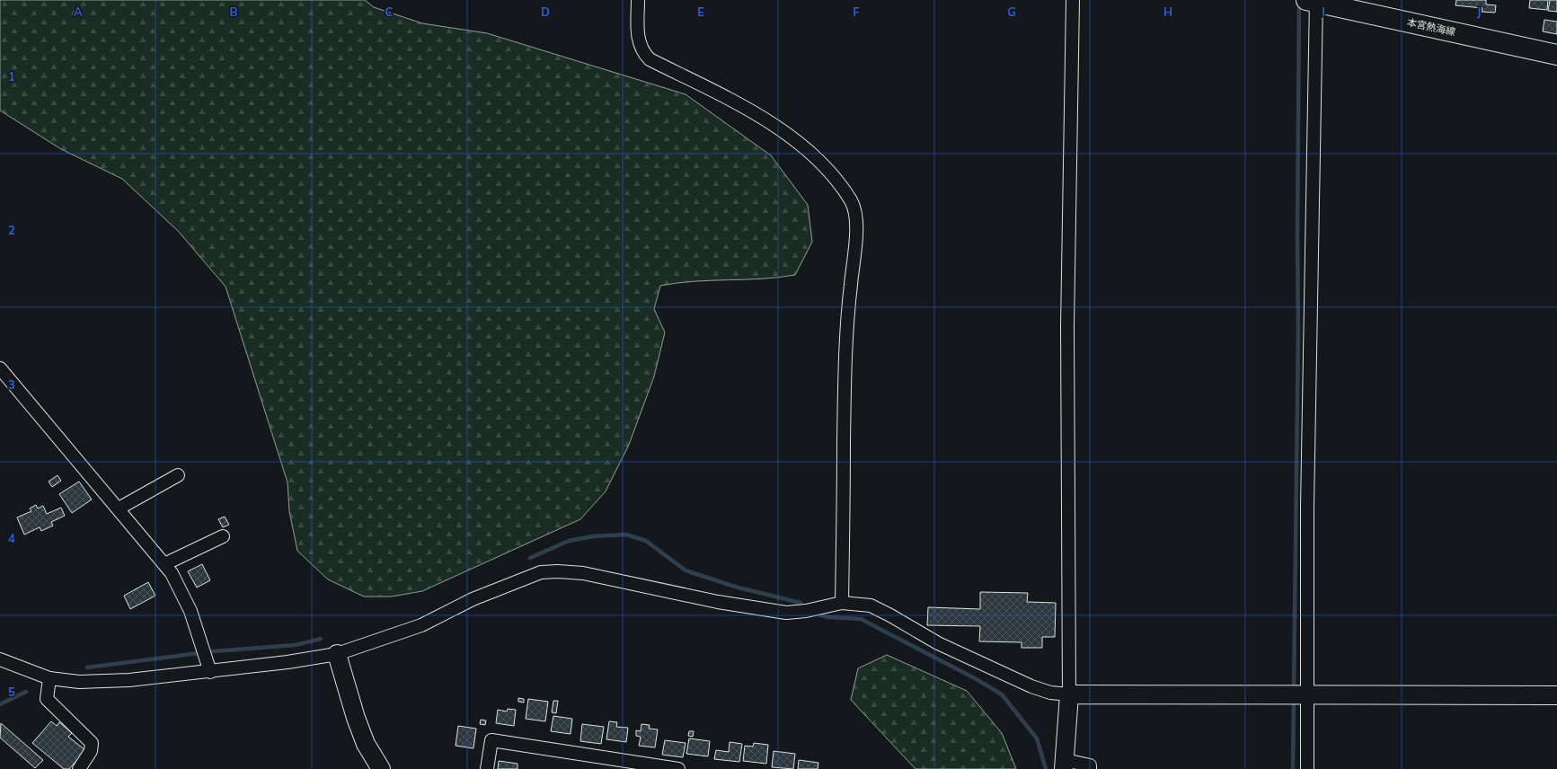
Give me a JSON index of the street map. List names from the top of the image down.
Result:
{
  "streets": {
    "main road": ["本宮熱海線"]
  },
  "grid": {
    "columns": [
      "A",
      "B",
      "C",
      "D",
      "E",
      "F",
      "G",
      "H",
      "I",
      "J"
    ],
    "rows": [
      "1",
      "2",
      "3",
      "4",
      "5"
    ]
  }
}
